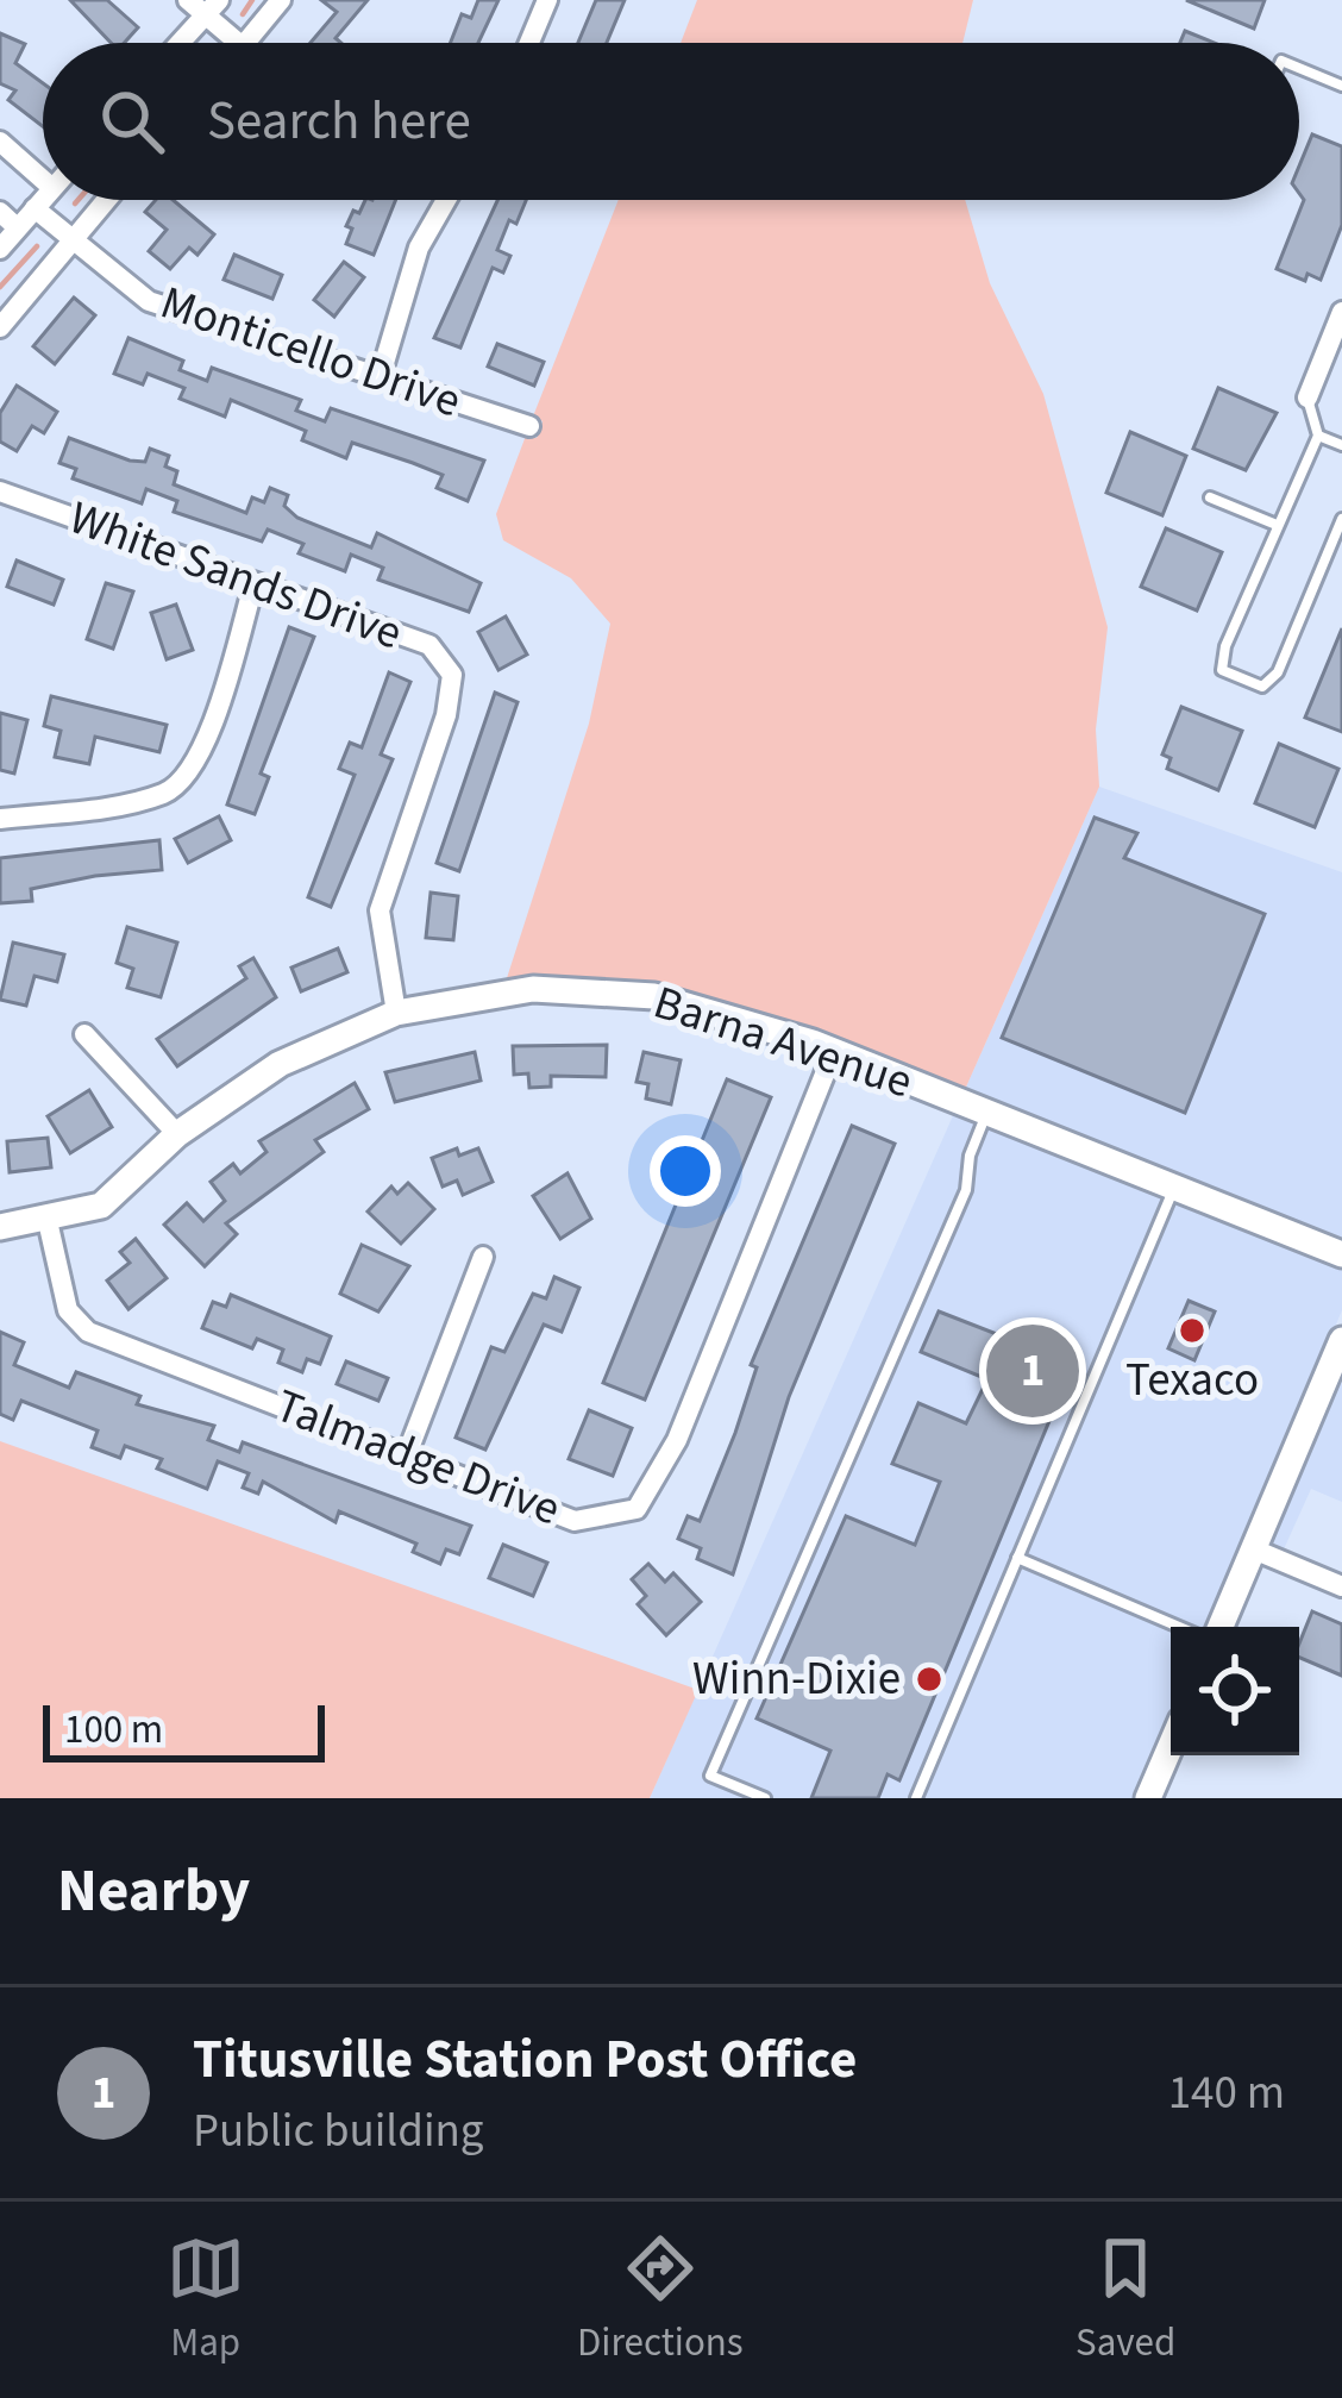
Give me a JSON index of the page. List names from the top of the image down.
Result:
{
  "streets": {
    "street": [
      "Monticello Drive",
      "White Sands Drive",
      "Barna Avenue",
      "Talmadge Drive"
    ]
  },
  "crossings": [
    ["White Sands Drive", "Barna Avenue"],
    ["Barna Avenue", "Talmadge Drive"]
  ],
  "places": ["Texaco", "Winn-Dixie"],
  "scale_bar": "100 m",
  "page": {
    "search": "Search here",
    "pins": "1",
    "scale": "100 m",
    "heading": "Nearby",
    "list": [
      {
        "mark": "1",
        "name": "Titusville Station Post Office",
        "note": "Public building",
        "value": "140 m"
      }
    ],
    "nav": ["Map", "Directions", "Saved"]
  }
}
